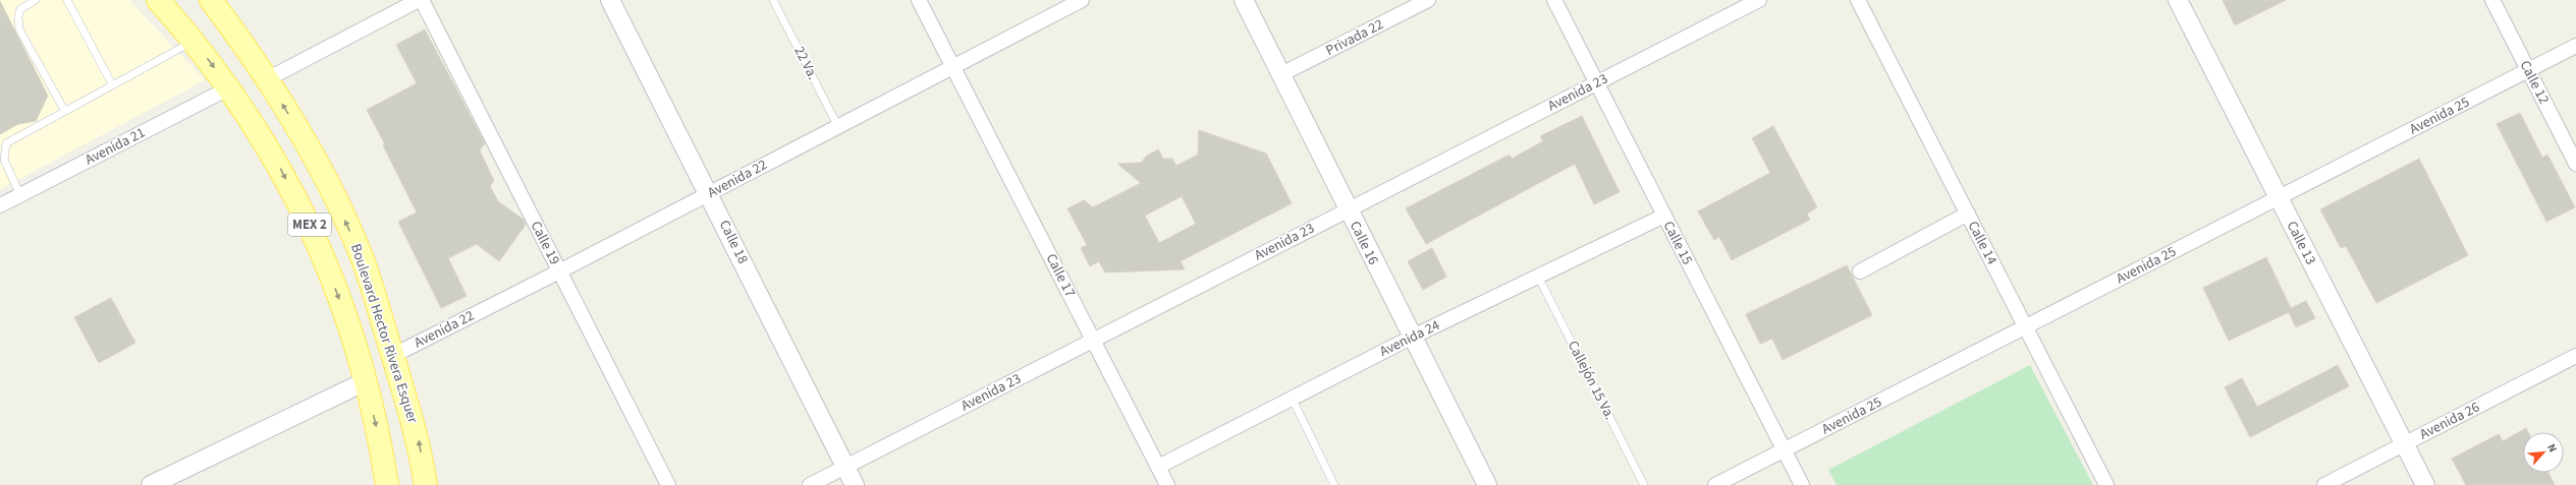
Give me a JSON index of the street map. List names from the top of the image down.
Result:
{
  "streets": {
    "main road": ["MEX 2", "Boulevard Hector Rivera Esquer"],
    "street": [
      "Privada 22",
      "Calle 12",
      "Avenida 23",
      "Avenida 25",
      "Avenida 21",
      "Avenida 22",
      "Calle 18",
      "Calle 19",
      "Calle 16",
      "Calle 15",
      "Calle 14",
      "Calle 13",
      "Calle 17",
      "Avenida 24",
      "Avenida 26"
    ],
    "lane": ["22 Va.", "Callejón 15 Va."]
  },
  "crossings": [
    ["Privada 22", "Calle 16"],
    ["22 Va.", "Avenida 22"],
    ["Calle 12", "Avenida 25"],
    ["Avenida 23", "Calle 18"],
    ["Avenida 23", "Calle 16"],
    ["Avenida 23", "Calle 15"],
    ["Avenida 23", "Calle 17"],
    ["Avenida 25", "Calle 15"],
    ["Avenida 25", "Calle 14"],
    ["Avenida 25", "Calle 13"],
    ["Avenida 21", "MEX 2"],
    ["Avenida 22", "Calle 18"],
    ["Avenida 22", "Calle 19"],
    ["Avenida 22", "Calle 17"],
    ["Avenida 22", "Boulevard Hector Rivera Esquer"],
    ["Calle 16", "Avenida 24"],
    ["Calle 15", "Avenida 24"],
    ["Calle 13", "Avenida 26"],
    ["Calle 17", "Avenida 24"],
    ["Avenida 24", "Callejón 15 Va."]
  ],
  "north": "top right"
}
